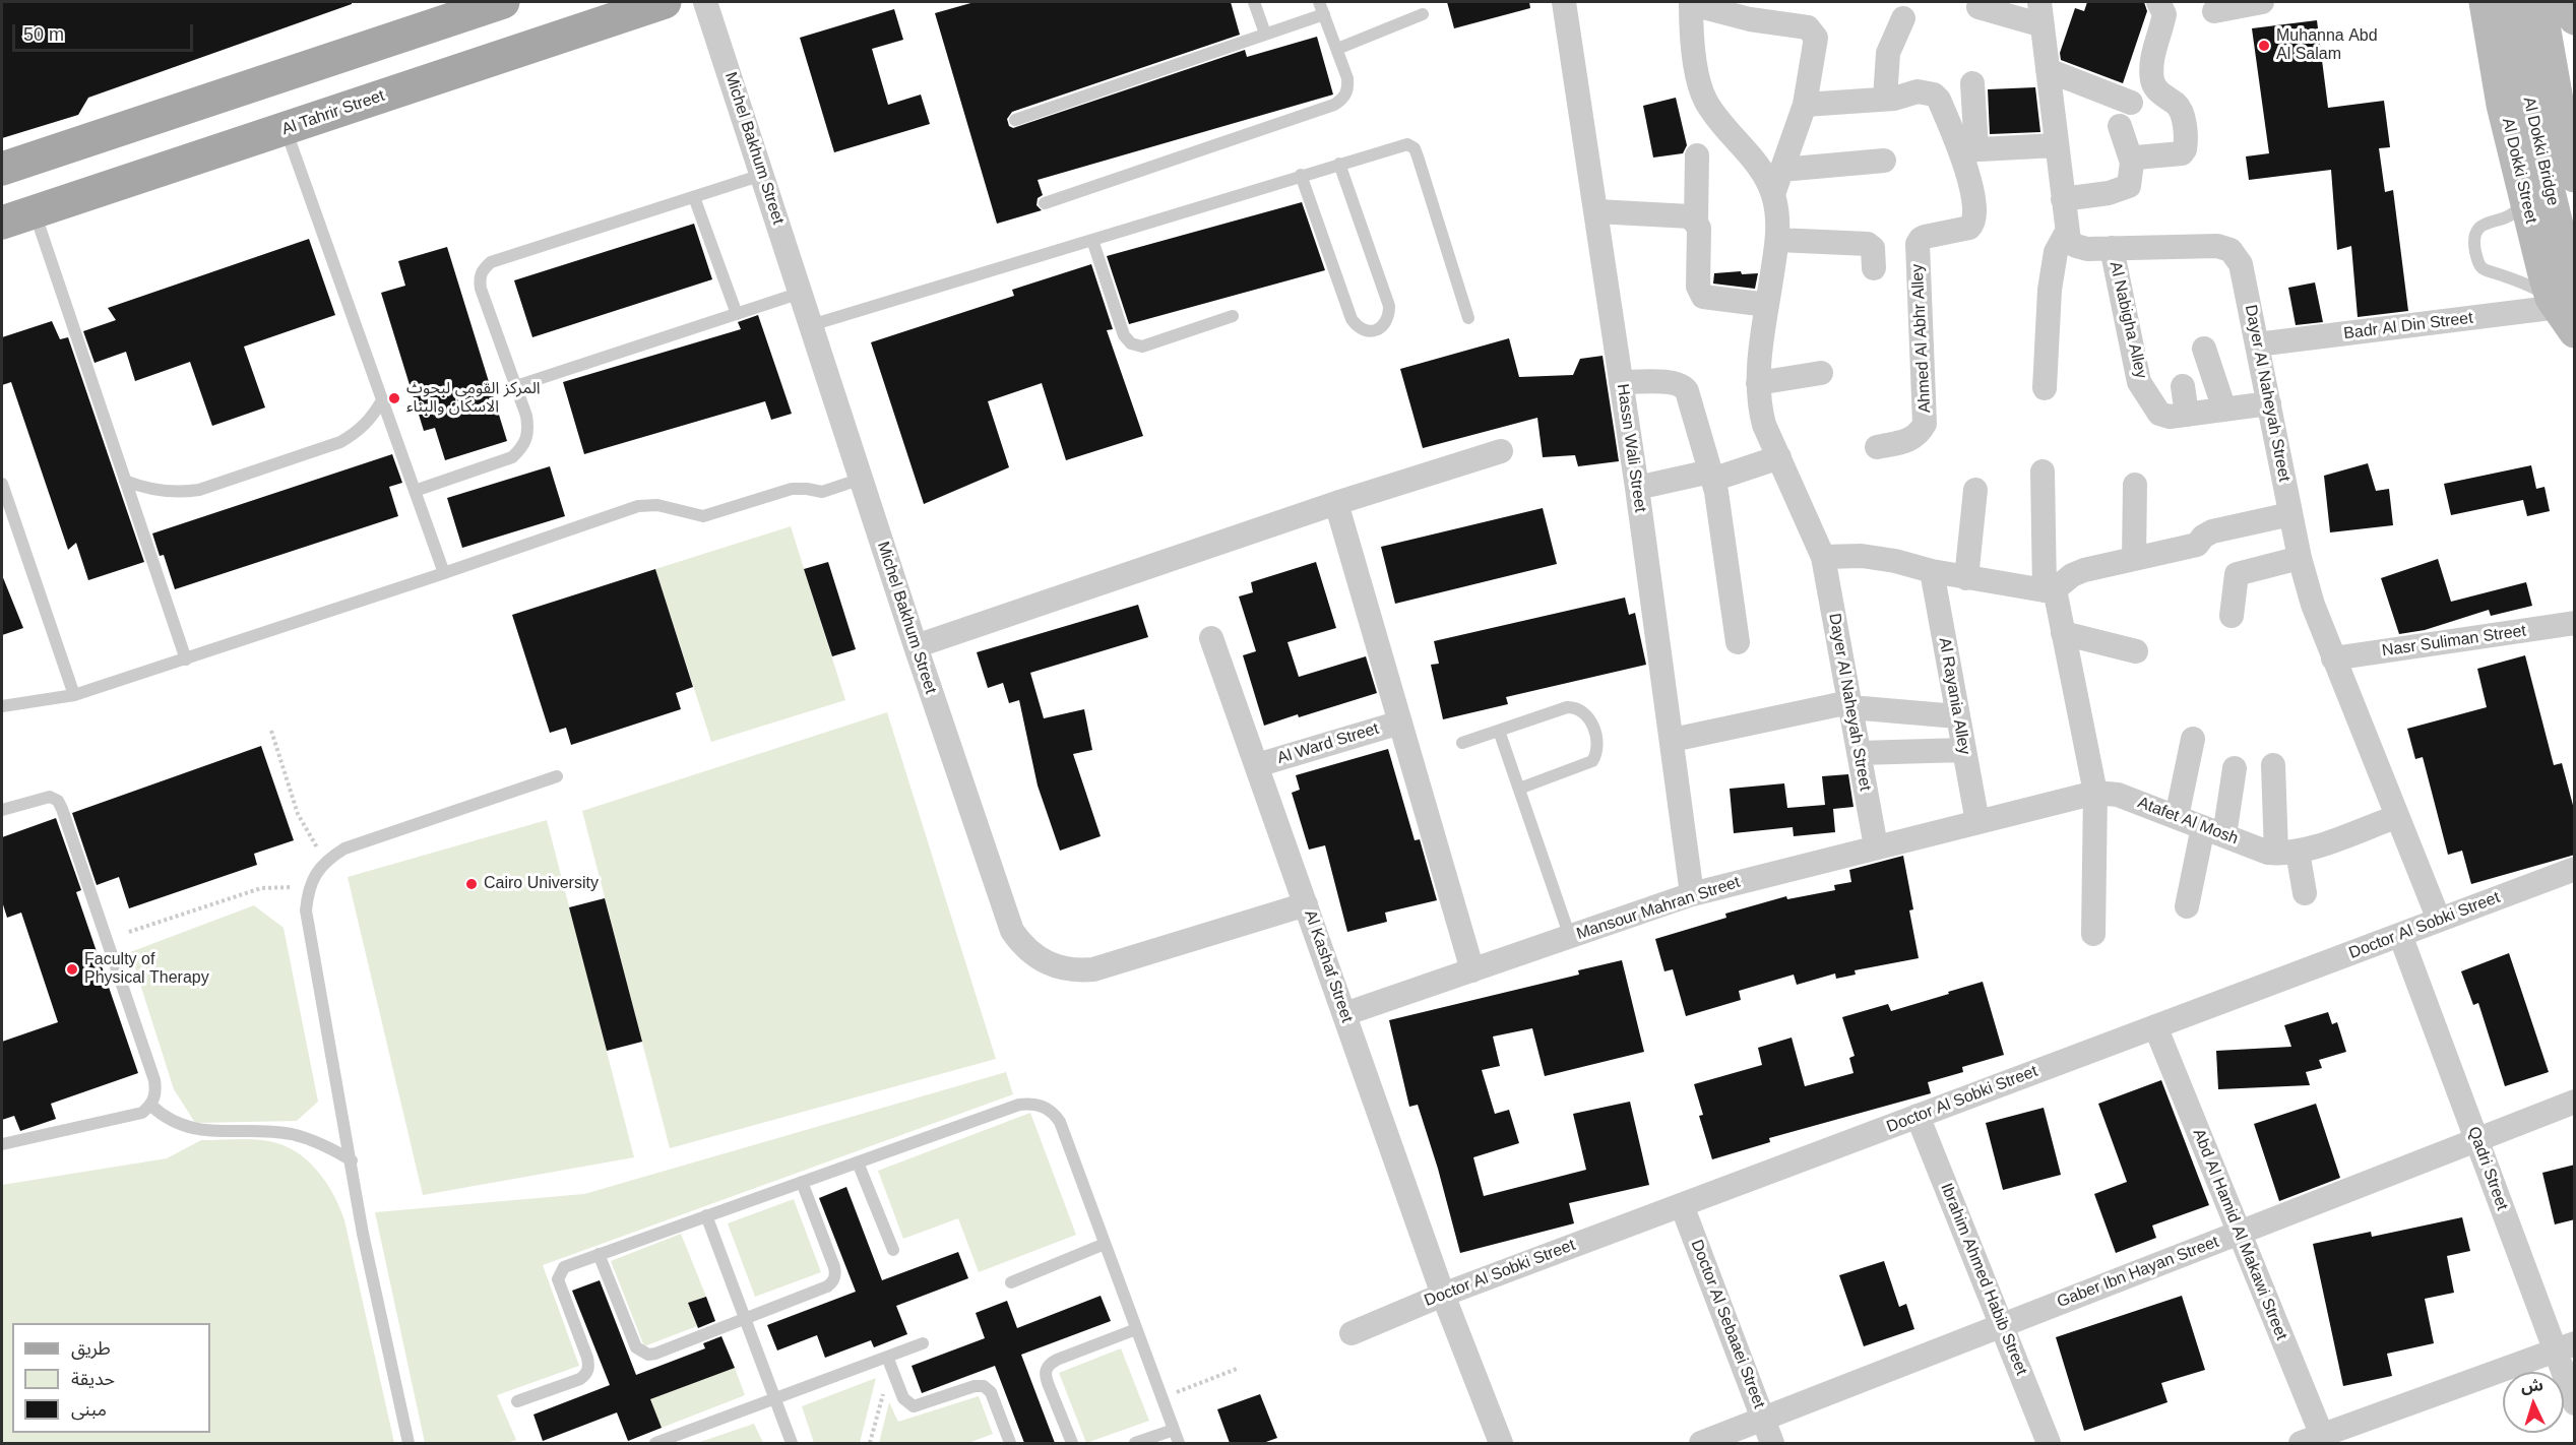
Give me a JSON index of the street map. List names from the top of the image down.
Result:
{
  "streets": {
    "main road": ["Al Tahrir Street", "Al Dokki Bridge", "Al Dokki Street"],
    "street": [
      "Michel Bakhum Street",
      "Al Nabigha Alley",
      "Badr Al Din Street",
      "Ahmed Al Abhr Alley",
      "Dayer Al Naheyah Street",
      "Hassn Wali Street",
      "Nasr Suliman Street",
      "Al Rayania Alley",
      "Al Ward Street",
      "Atafet Al Mosh",
      "Mansour Mahran Street",
      "Doctor Al Sobki Street",
      "Al Kashaf Street",
      "Qadri Street",
      "Abd Al Hamid Al Makawi Street",
      "Gaber Ibn Hayan Street",
      "Ibrahim Ahmed Habib Street",
      "Doctor Al Sebaaei Street"
    ]
  },
  "crossings": [
    ["Michel Bakhum Street", "Al Kashaf Street"],
    ["Al Dokki Bridge", "Al Dokki Street"],
    ["Al Dokki Bridge", "Badr Al Din Street"],
    ["Al Dokki Street", "Badr Al Din Street"],
    ["Al Nabigha Alley", "Dayer Al Naheyah Street"],
    ["Badr Al Din Street", "Dayer Al Naheyah Street"],
    ["Dayer Al Naheyah Street", "Nasr Suliman Street"],
    ["Dayer Al Naheyah Street", "Mansour Mahran Street"],
    ["Dayer Al Naheyah Street", "Doctor Al Sobki Street"],
    ["Hassn Wali Street", "Mansour Mahran Street"],
    ["Al Rayania Alley", "Atafet Al Mosh"],
    ["Al Rayania Alley", "Mansour Mahran Street"],
    ["Al Ward Street", "Al Kashaf Street"],
    ["Atafet Al Mosh", "Mansour Mahran Street"],
    ["Mansour Mahran Street", "Al Kashaf Street"],
    ["Doctor Al Sobki Street", "Al Kashaf Street"],
    ["Doctor Al Sobki Street", "Qadri Street"],
    ["Doctor Al Sobki Street", "Abd Al Hamid Al Makawi Street"],
    ["Doctor Al Sobki Street", "Ibrahim Ahmed Habib Street"],
    ["Doctor Al Sobki Street", "Doctor Al Sebaaei Street"],
    ["Qadri Street", "Gaber Ibn Hayan Street"],
    ["Abd Al Hamid Al Makawi Street", "Gaber Ibn Hayan Street"],
    ["Gaber Ibn Hayan Street", "Ibrahim Ahmed Habib Street"],
    ["Gaber Ibn Hayan Street", "Doctor Al Sebaaei Street"]
  ],
  "places": [
    "Muhanna Abd Al Salam",
    "المركز القومي لبحوث الاسكان والبناء",
    "Cairo University",
    "Faculty of Physical Therapy"
  ],
  "legend": ["طريق", "حديقة", "مبنى"],
  "scale_bar": "50 m",
  "north": "top"
}
